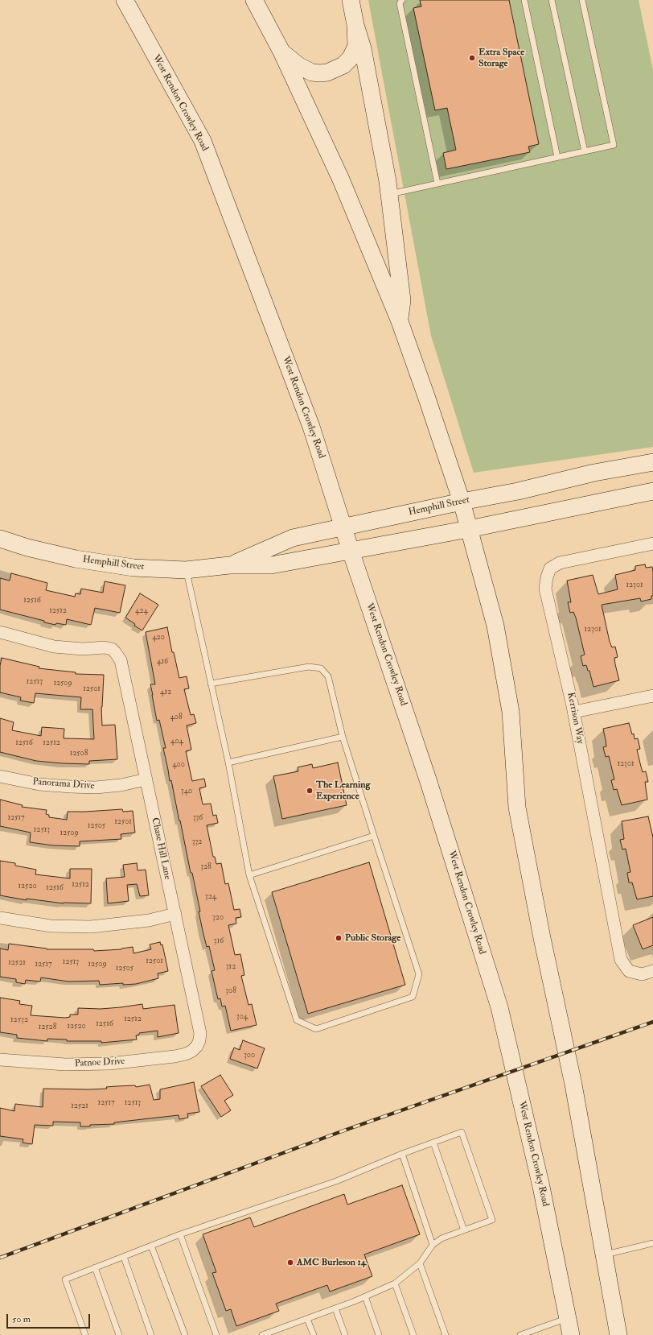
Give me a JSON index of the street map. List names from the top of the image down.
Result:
{
  "streets": {
    "main road": ["West Rendon Crowley Road", "Hemphill Street"],
    "street": [
      "Kerrison Way",
      "Panorama Drive",
      "Chase Hill Lane",
      "Patnoe Drive"
    ]
  },
  "crossings": [
    ["West Rendon Crowley Road", "Hemphill Street"],
    ["Panorama Drive", "Chase Hill Lane"],
    ["Chase Hill Lane", "Patnoe Drive"]
  ],
  "places": [
    "Extra Space Storage",
    "The Learning Experience",
    "Public Storage",
    "AMC Burleson 14"
  ],
  "house_numbers": [
    "12301",
    "12516",
    "12512",
    "424",
    "12301",
    "420",
    "416",
    "12513",
    "12509",
    "12501",
    "412",
    "408",
    "404",
    "12516",
    "12512",
    "12508",
    "12301",
    "400",
    "340",
    "12517",
    "336",
    "12501",
    "12505",
    "12513",
    "12509",
    "332",
    "328",
    "12512",
    "12520",
    "12516",
    "324",
    "320",
    "316",
    "12501",
    "12513",
    "12521",
    "12517",
    "12509",
    "312",
    "12505",
    "308",
    "304",
    "12512",
    "12532",
    "12516",
    "12520",
    "12528",
    "300",
    "12517",
    "12513",
    "12521"
  ],
  "scale_bar": "50 m"
}
